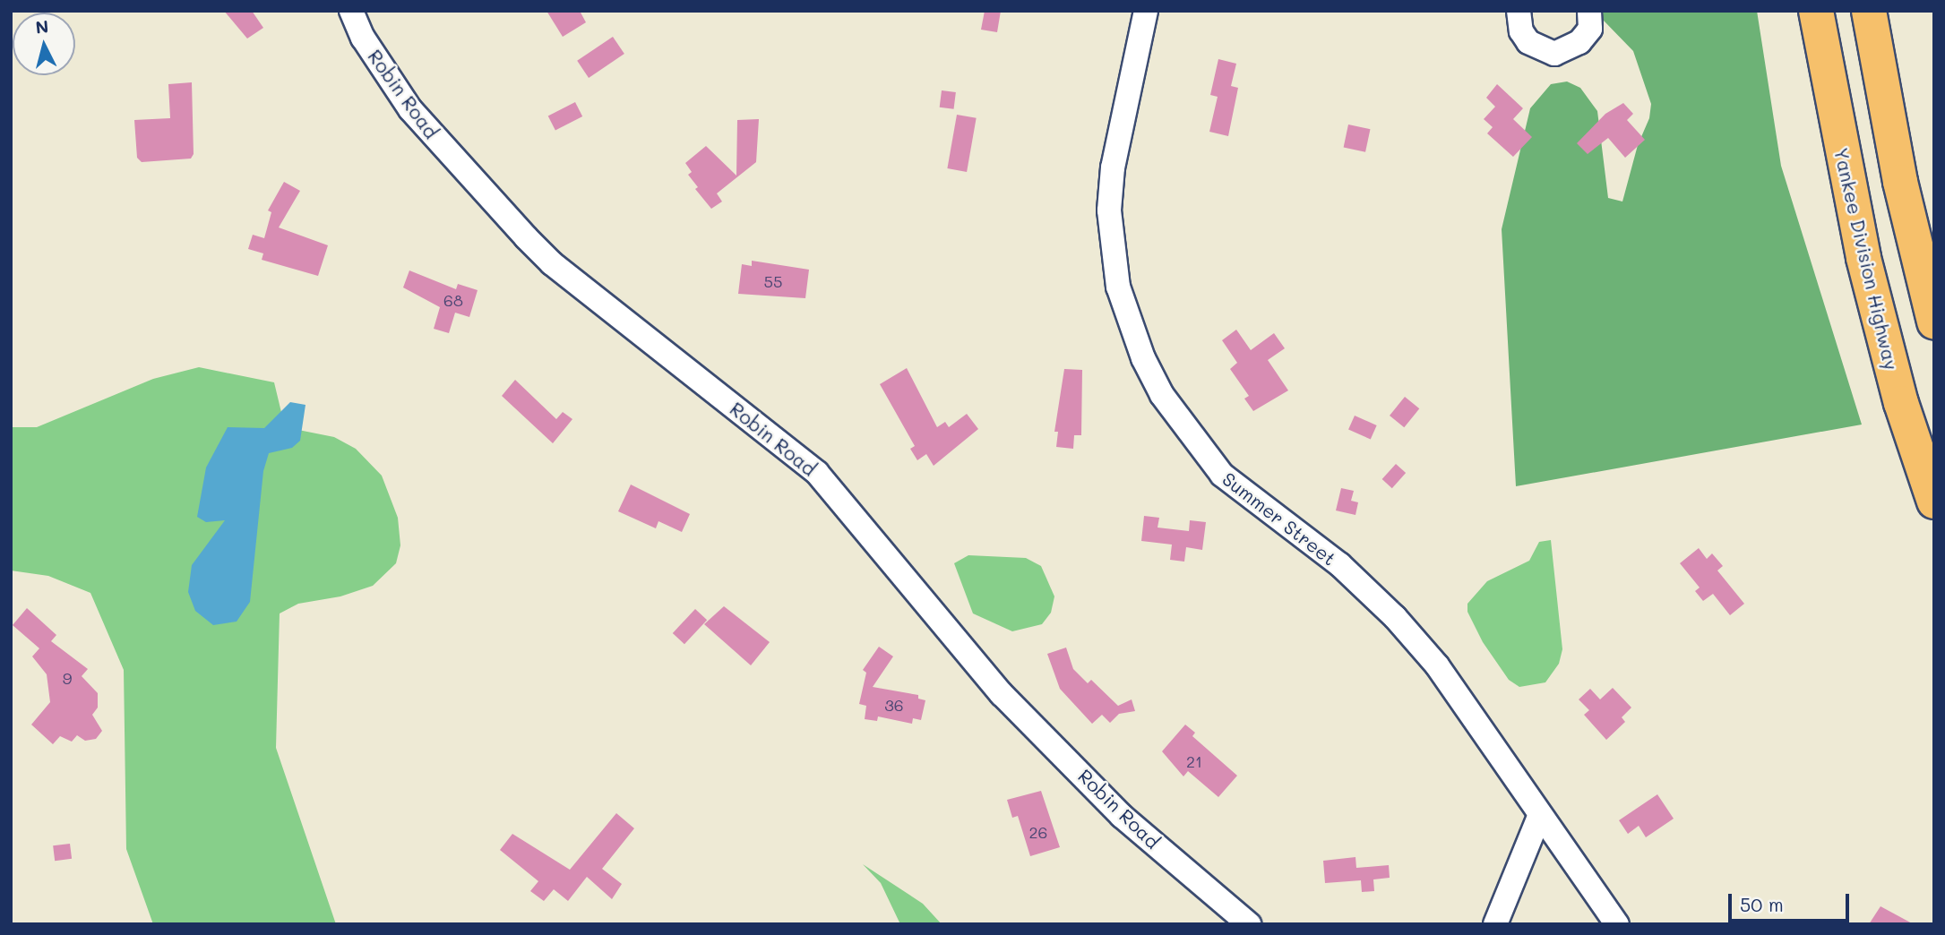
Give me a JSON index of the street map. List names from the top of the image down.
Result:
{
  "streets": {
    "highway": ["Yankee Division Highway"],
    "street": ["Robin Road", "Summer Street"]
  },
  "house_numbers": [
    "55",
    "68",
    "9",
    "36",
    "21",
    "26"
  ],
  "scale_bar": "50 m",
  "north": "top"
}
